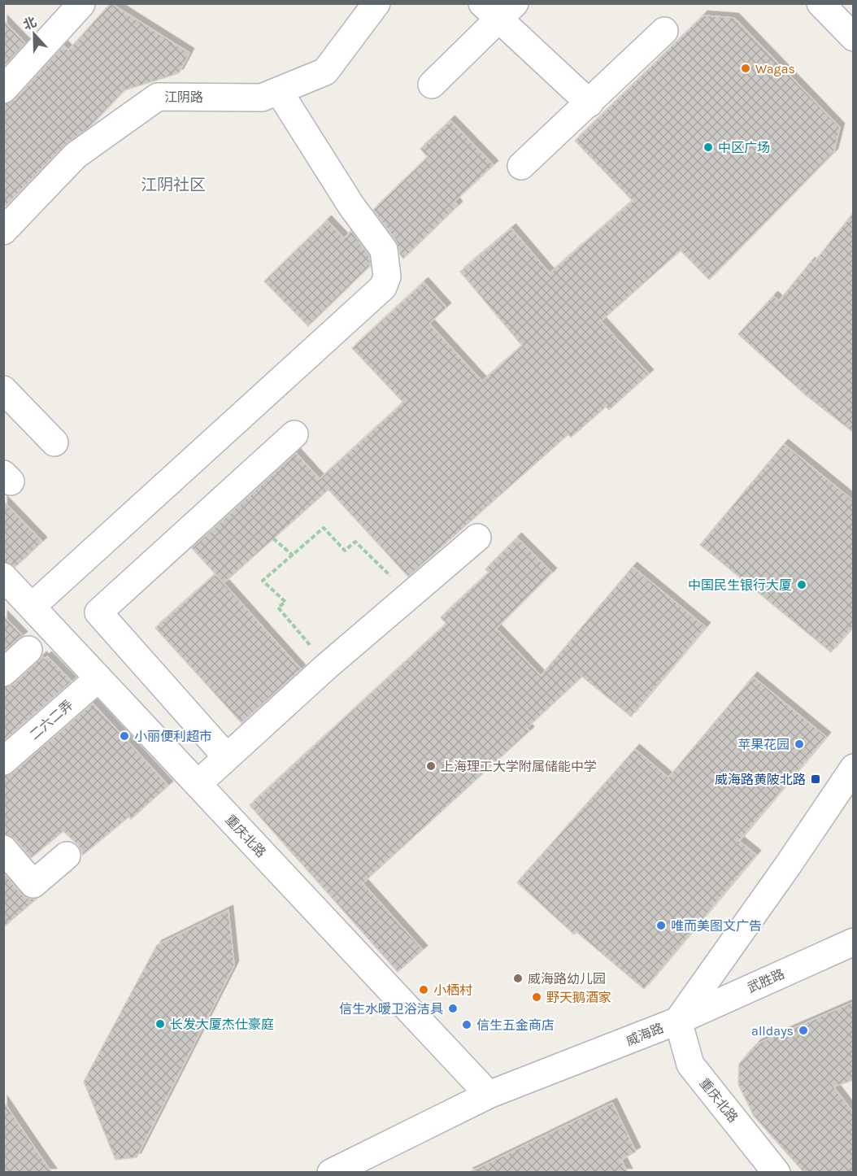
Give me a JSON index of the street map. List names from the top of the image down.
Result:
{
  "streets": {
    "street": [
      "江阴路",
      "二六二弄",
      "重庆北路",
      "武胜路",
      "威海路"
    ]
  },
  "crossings": [
    ["二六二弄", "重庆北路"],
    ["重庆北路", "武胜路"],
    ["重庆北路", "威海路"],
    ["武胜路", "威海路"]
  ],
  "districts": ["江阴社区"],
  "places": {
    "other": [
      "Wagas",
      "中区广场",
      "中国民生银行大厦",
      "小丽便利超市",
      "苹果花园",
      "上海理工大学附属储能中学",
      "唯而美图文广告",
      "威海路幼儿园",
      "小栖村",
      "野天鹅酒家",
      "信生水暧卫浴洁具",
      "长发大厦杰仕豪庭",
      "信生五金商店",
      "alldays"
    ],
    "transit": ["威海路黄陂北路"]
  },
  "north": "top"
}
